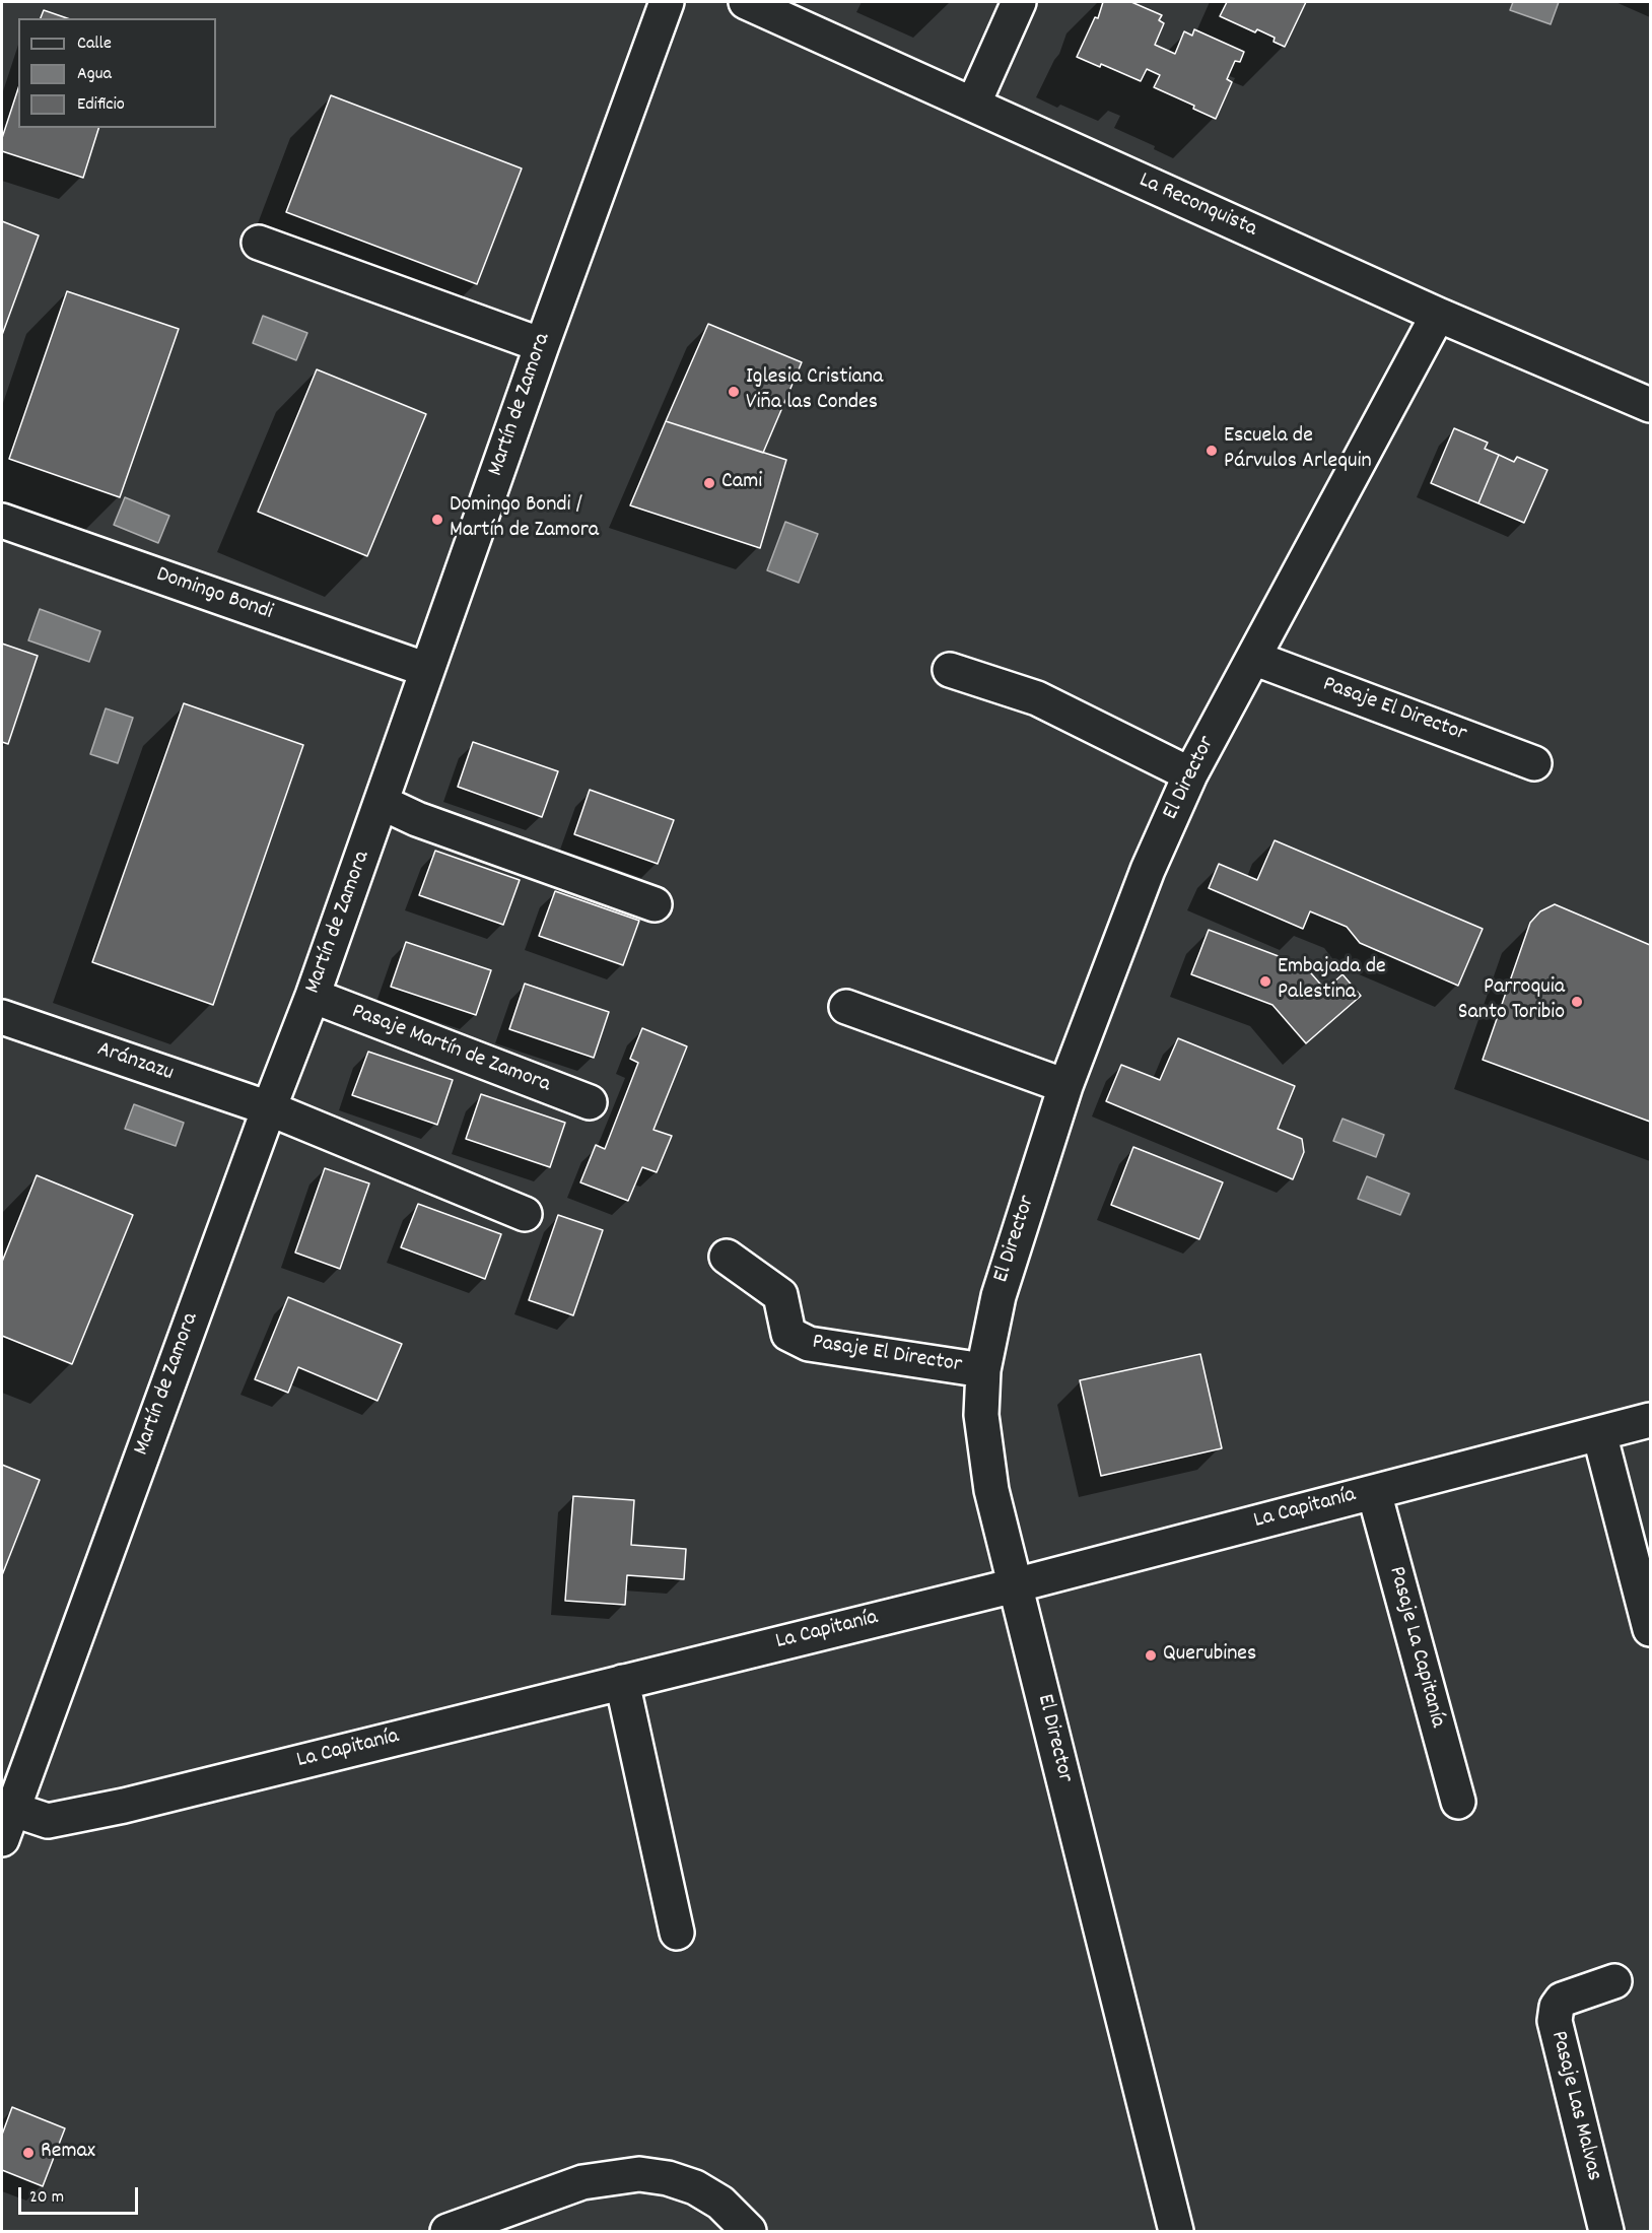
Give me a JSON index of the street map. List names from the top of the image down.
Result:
{
  "streets": {
    "street": [
      "La Reconquista",
      "Martín de Zamora",
      "Domingo Bondi",
      "Pasaje El Director",
      "El Director",
      "Pasaje Martín de Zamora",
      "Aránzazu",
      "La Capitanía",
      "Pasaje La Capitanía",
      "Pasaje Las Malvas"
    ]
  },
  "crossings": [
    ["La Reconquista", "El Director"],
    ["Martín de Zamora", "Domingo Bondi"],
    ["Martín de Zamora", "Pasaje Martín de Zamora"],
    ["Martín de Zamora", "Aránzazu"],
    ["Martín de Zamora", "La Capitanía"],
    ["Pasaje El Director", "El Director"],
    ["El Director", "La Capitanía"],
    ["La Capitanía", "Pasaje La Capitanía"]
  ],
  "places": [
    "Iglesia Cristiana Viña las Condes",
    "Escuela de Párvulos Arlequin",
    "Cami",
    "Domingo Bondi / Martín de Zamora",
    "Embajada de Palestina",
    "Parroquia Santo Toribio",
    "Querubines",
    "Remax"
  ],
  "legend": ["Calle", "Agua", "Edificio"],
  "scale_bar": "20 m"
}
